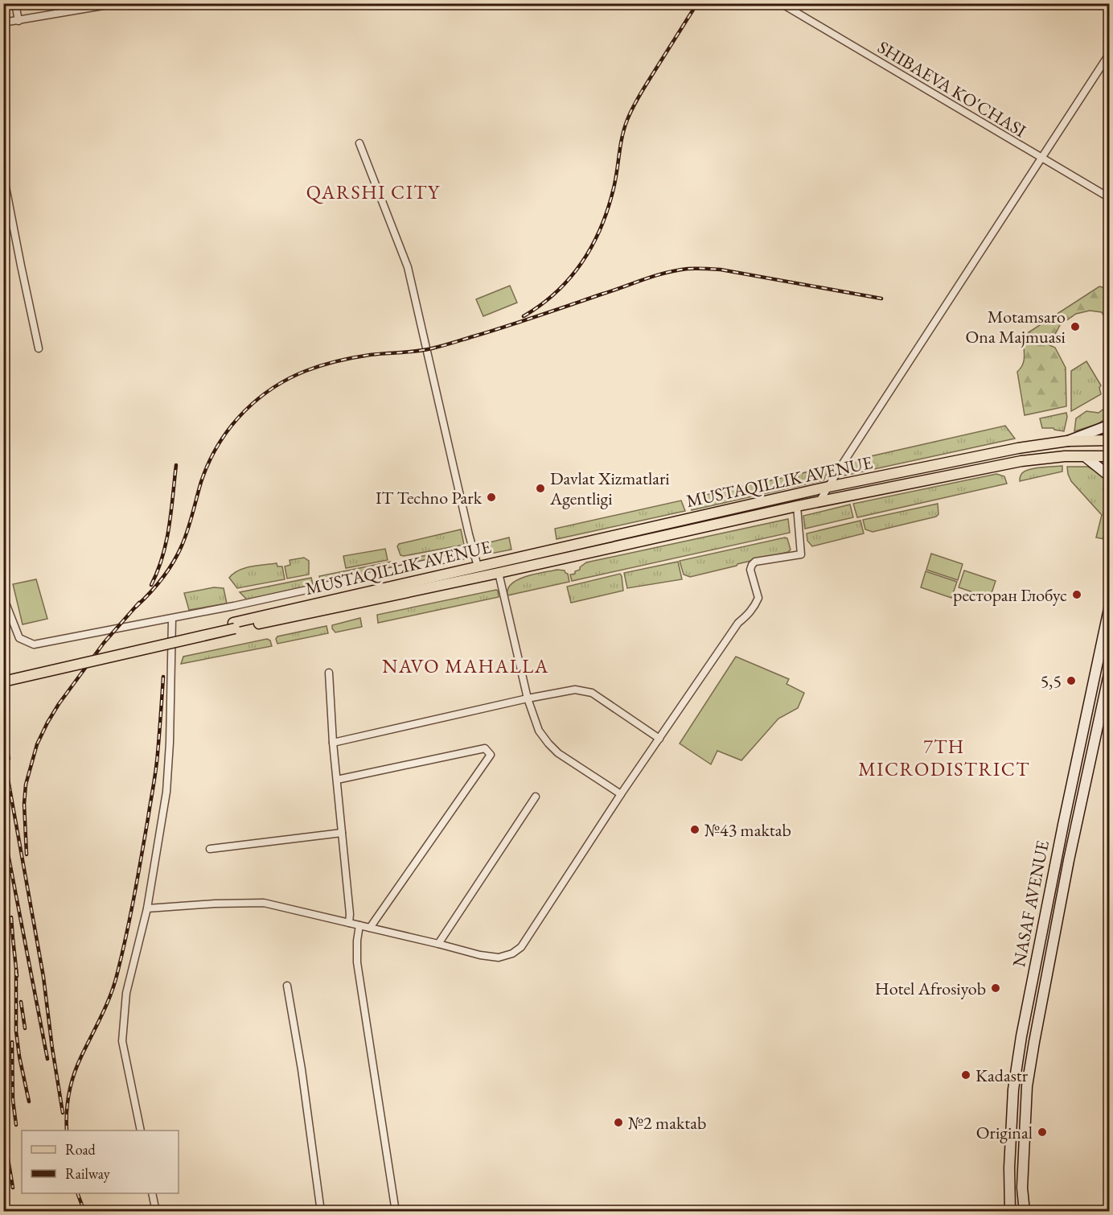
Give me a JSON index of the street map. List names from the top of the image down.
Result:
{
  "streets": {
    "main road": ["MUSTAQILLIK AVENUE", "NASAF AVENUE"],
    "street": ["SHIBAEVA KO'CHASI"]
  },
  "districts": ["QARSHI CITY", "NAVO MAHALLA", "7TH MICRODISTRICT"],
  "places": [
    "Motamsaro Ona Majmuasi",
    "Davlat Xizmatlari Agentligi",
    "IT Techno Park",
    "ресторан Глобус",
    "5,5",
    "№43 maktab",
    "Hotel Afrosiyob",
    "Kadastr",
    "№2 maktab",
    "Original"
  ],
  "legend": ["Road", "Railway"]
}
